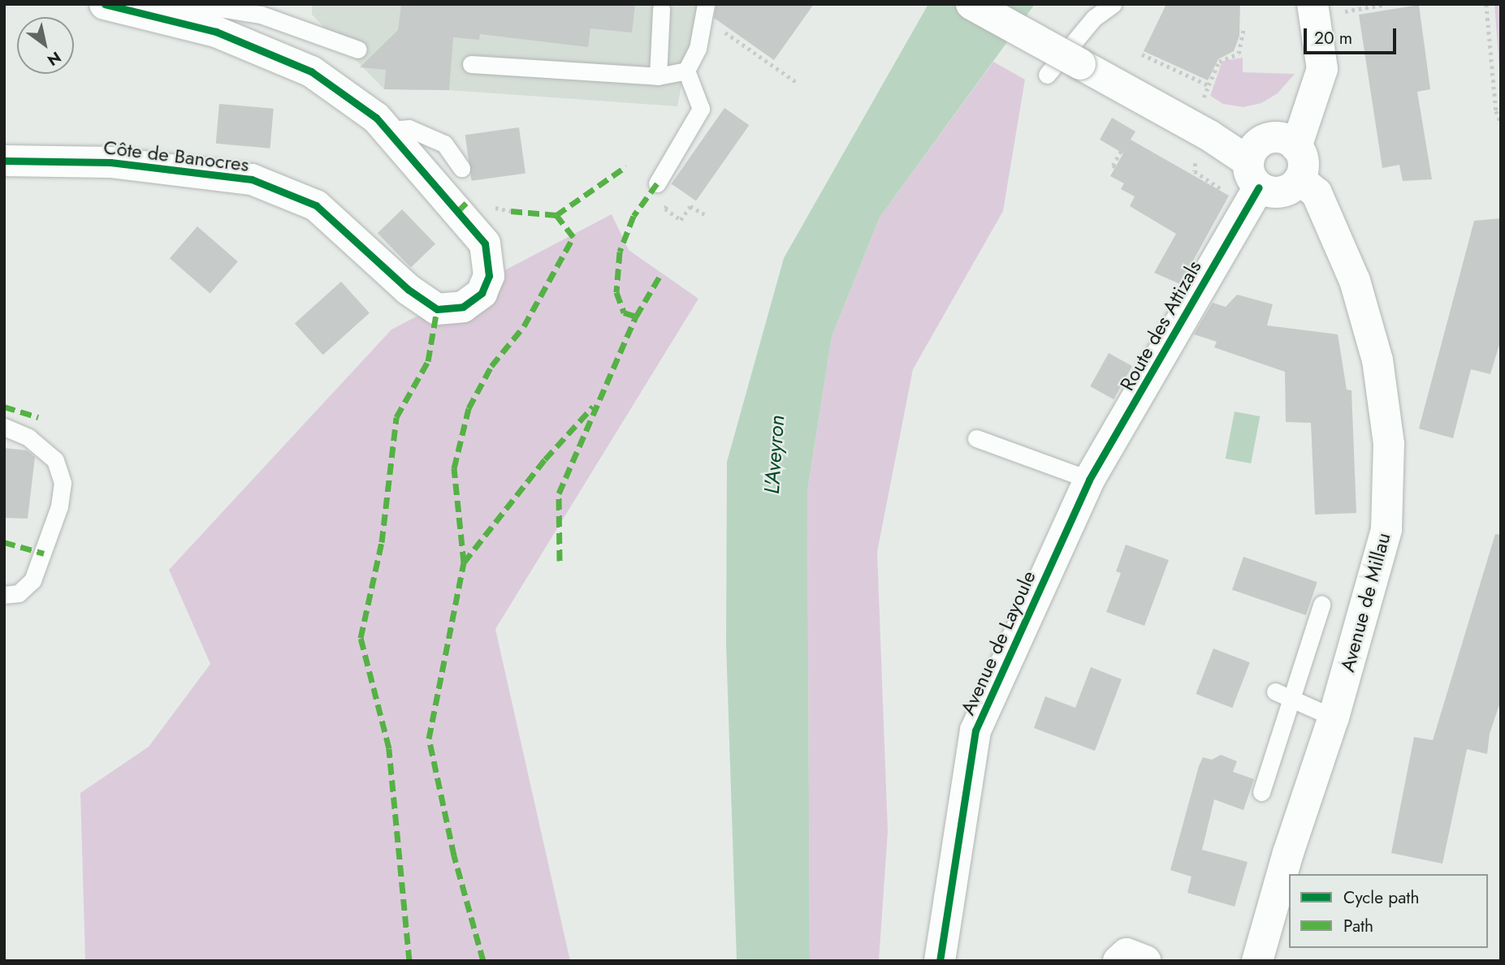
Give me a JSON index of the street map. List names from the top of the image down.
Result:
{
  "streets": {
    "street": [
      "Côte de Banocres",
      "Route des Attizals",
      "Avenue de Millau",
      "Avenue de Layoule"
    ]
  },
  "crossings": [
    ["Route des Attizals", "Avenue de Millau"],
    ["Route des Attizals", "Avenue de Layoule"]
  ],
  "water": ["L'Aveyron"],
  "legend": ["Cycle path", "Path"],
  "scale_bar": "20 m",
  "north": "bottom right"
}
